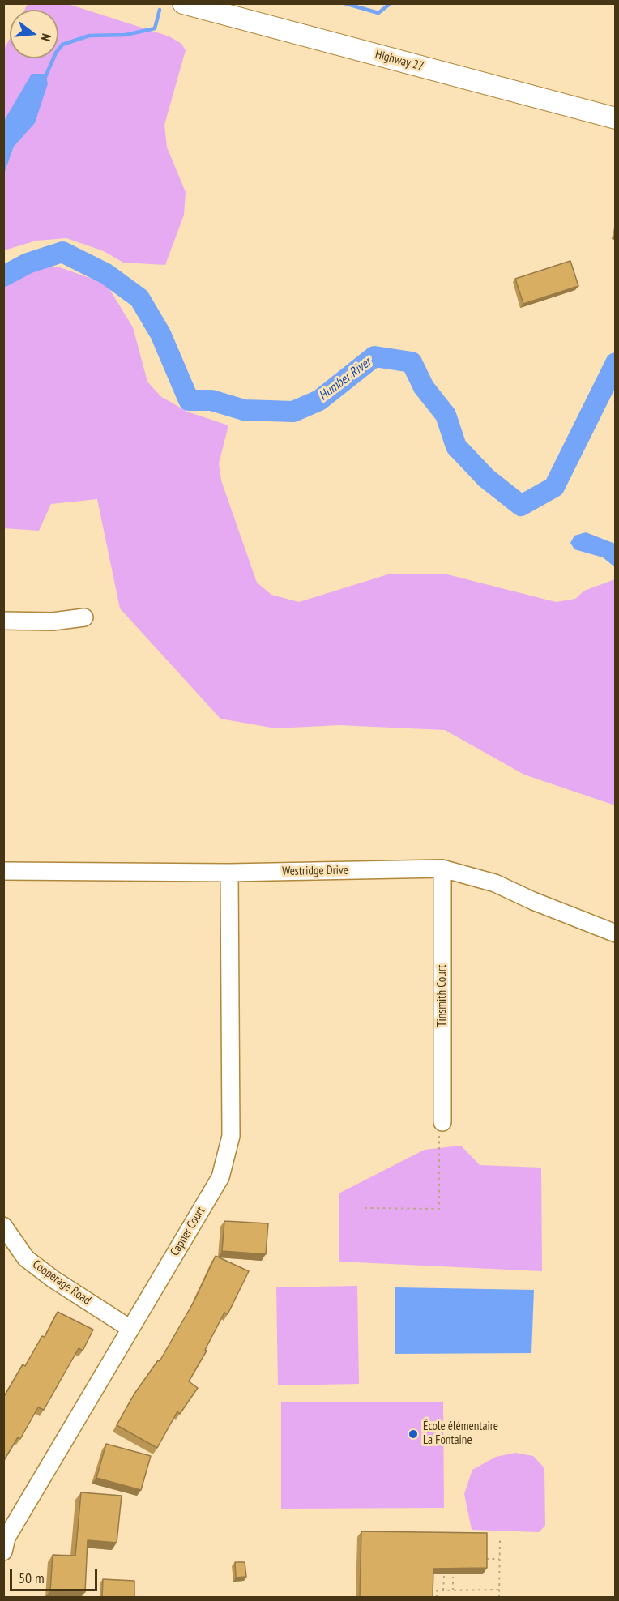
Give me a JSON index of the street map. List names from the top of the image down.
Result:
{
  "streets": {
    "main road": ["Highway 27"],
    "street": [
      "Westridge Drive",
      "Tinsmith Court",
      "Capner Court",
      "Cooperage Road"
    ]
  },
  "crossings": [
    ["Westridge Drive", "Tinsmith Court"],
    ["Westridge Drive", "Capner Court"],
    ["Capner Court", "Cooperage Road"]
  ],
  "water": ["Humber River"],
  "places": ["École élémentaire La Fontaine"],
  "scale_bar": "50 m",
  "north": "right"
}
